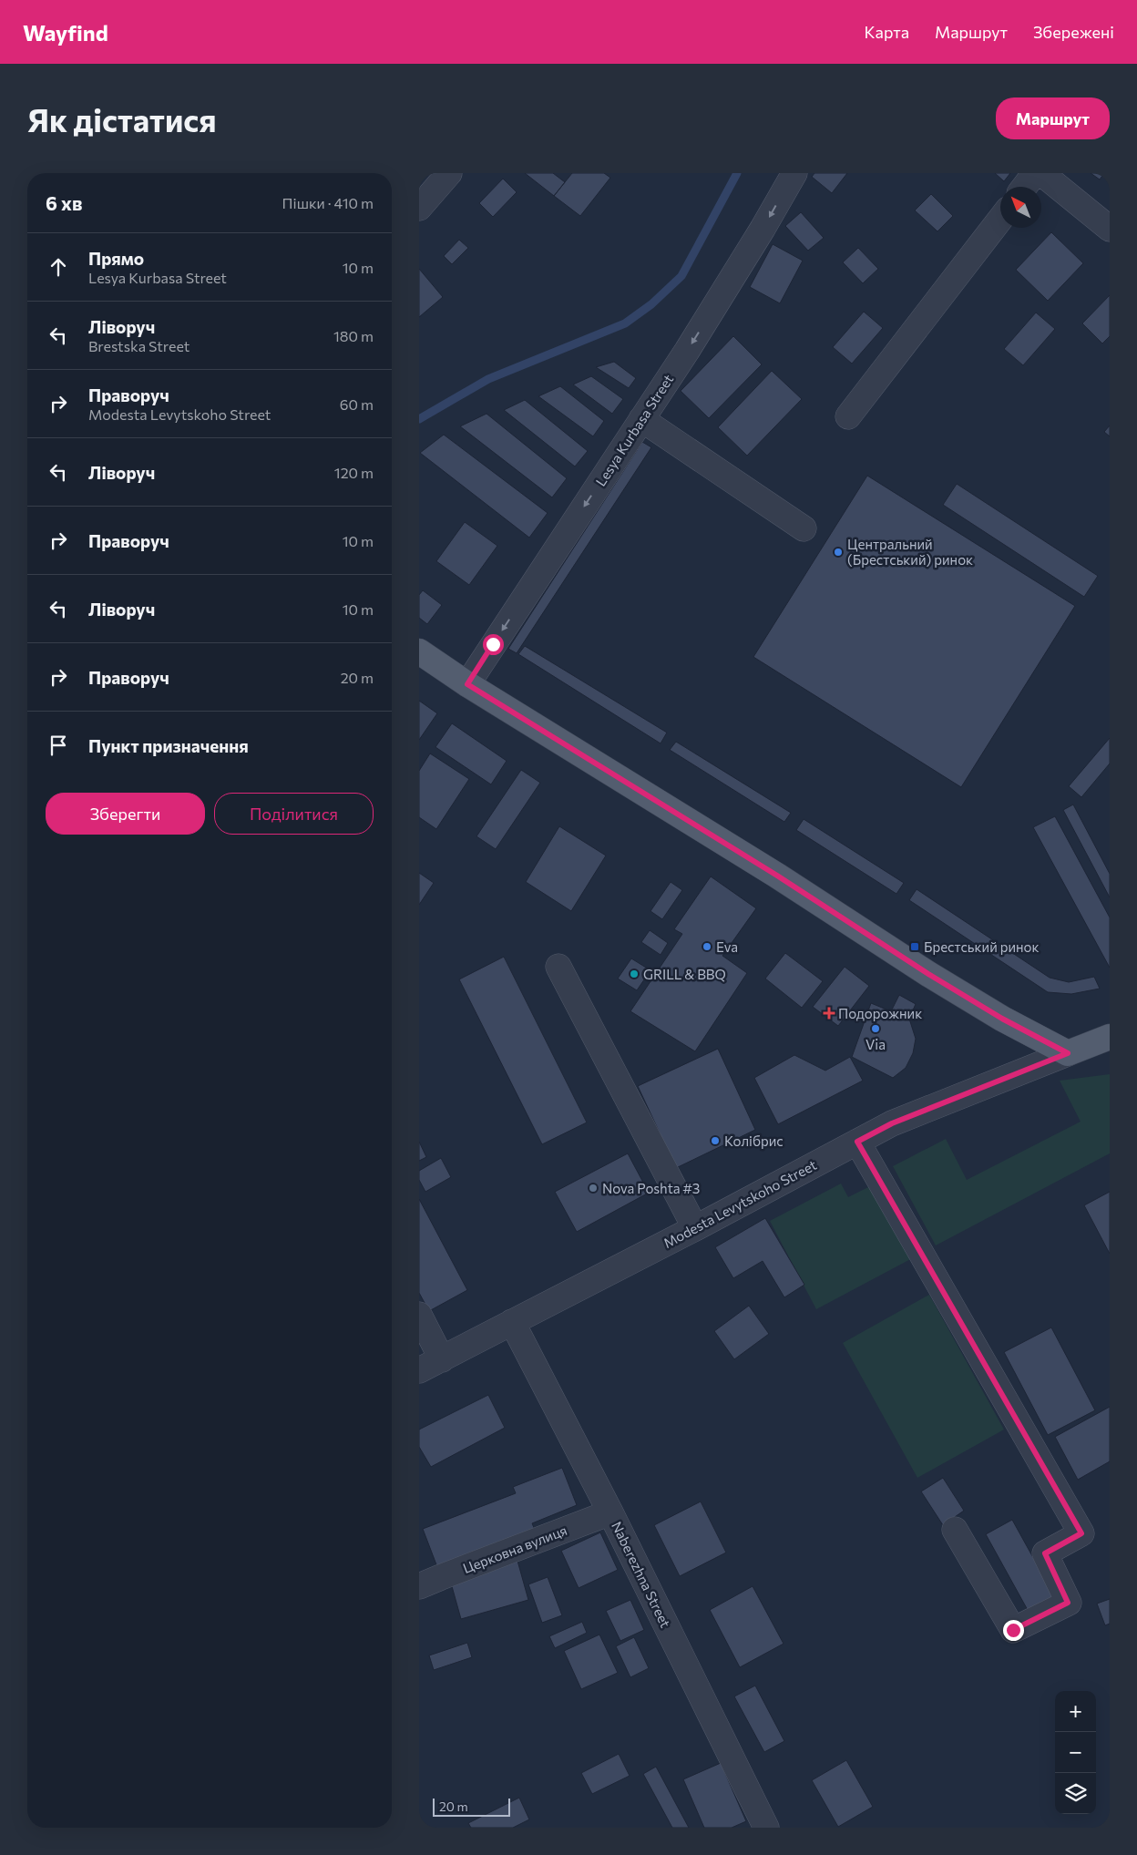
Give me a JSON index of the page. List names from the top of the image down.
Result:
{
  "streets": {
    "street": [
      "Lesya Kurbasa Street",
      "Modesta Levytskoho Street",
      "Церковна вулиця",
      "Naberezhna Street"
    ]
  },
  "crossings": [
    ["Modesta Levytskoho Street", "Naberezhna Street"],
    ["Церковна вулиця", "Naberezhna Street"]
  ],
  "places": {
    "other": [
      "Центральний (Брестський) ринок",
      "Eva",
      "GRILL & BBQ",
      "Via",
      "Колібрис",
      "Nova Poshta #3"
    ],
    "transit": ["Брестський ринок"],
    "health": ["Подорожник"]
  },
  "scale_bar": "20 m",
  "north": "top left",
  "page": {
    "header": "Wayfind",
    "nav": ["Карта", "Маршрут", "Збережені"],
    "buttons": [
      "Маршрут",
      ["Зберегти", "Поділитися"]
    ],
    "title": "Як дістатися",
    "heading": ["6 хв", "Пішки · 410 m"],
    "list": [
      ["Прямо", "Lesya Kurbasa Street", "10 m"],
      ["Ліворуч", "Brestska Street", "180 m"],
      ["Праворуч", "Modesta Levytskoho Street", "60 m"],
      ["Ліворуч", "120 m"],
      ["Праворуч", "10 m"],
      ["Ліворуч", "10 m"],
      ["Праворуч", "20 m"],
      "Пункт призначення"
    ],
    "map_buttons": ["+", "−"],
    "scale": "20 m"
  }
}
